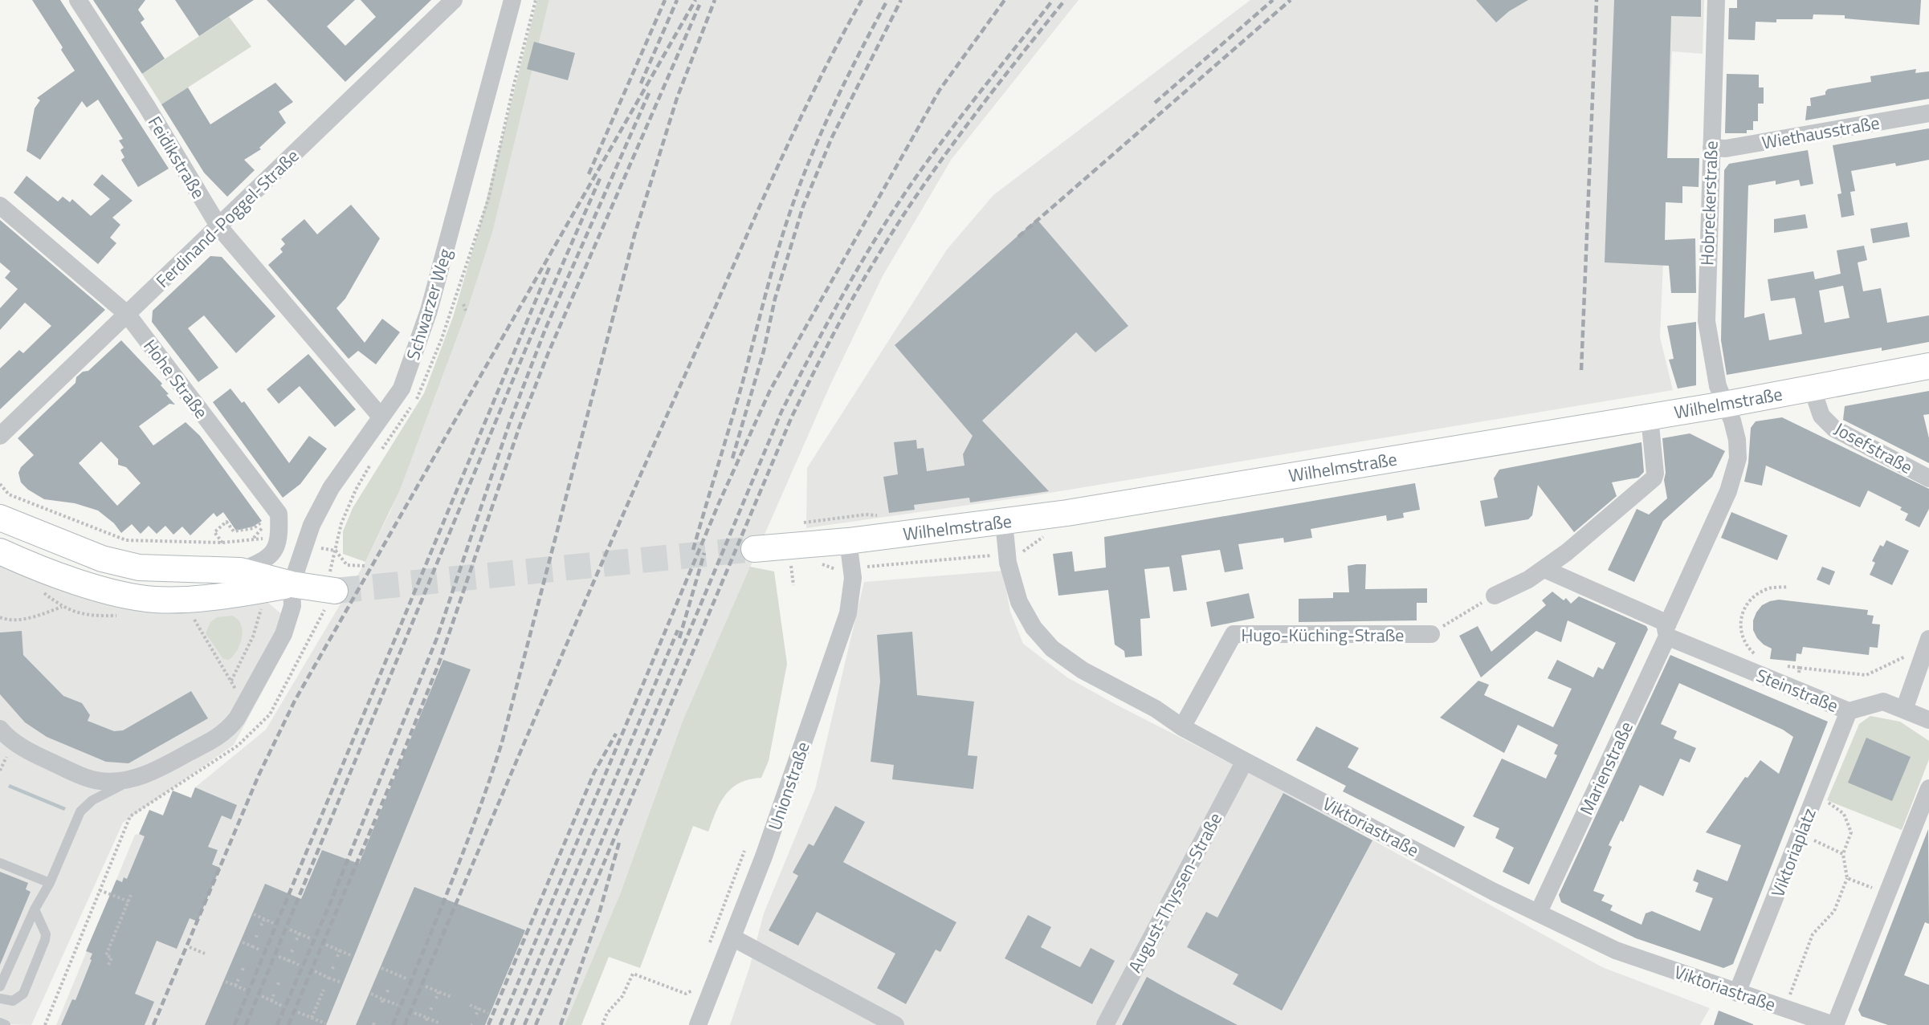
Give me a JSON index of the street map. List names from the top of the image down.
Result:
{
  "streets": {
    "main road": ["Wilhelmstraße"],
    "street": [
      "Wiethausstraße",
      "Feidikstraße",
      "Hobreckerstraße",
      "Ferdinand-Poggel-Straße",
      "Schwarzer Weg",
      "Hohe Straße",
      "Josefstraße",
      "Hugo-Küching-Straße",
      "Steinstraße",
      "Marienstraße",
      "Unionstraße",
      "Viktoriastraße",
      "Viktoriaplatz",
      "August-Thyssen-Straße"
    ]
  },
  "crossings": [
    ["Wiethausstraße", "Hobreckerstraße"],
    ["Feidikstraße", "Ferdinand-Poggel-Straße"],
    ["Feidikstraße", "Schwarzer Weg"],
    ["Hobreckerstraße", "Wilhelmstraße"],
    ["Hobreckerstraße", "Marienstraße"],
    ["Ferdinand-Poggel-Straße", "Hohe Straße"],
    ["Wilhelmstraße", "Josefstraße"],
    ["Wilhelmstraße", "Marienstraße"],
    ["Wilhelmstraße", "Unionstraße"],
    ["Wilhelmstraße", "Viktoriastraße"],
    ["Hugo-Küching-Straße", "Viktoriastraße"],
    ["Steinstraße", "Marienstraße"],
    ["Steinstraße", "Viktoriaplatz"],
    ["Marienstraße", "Viktoriastraße"],
    ["Viktoriastraße", "Viktoriaplatz"],
    ["Viktoriastraße", "August-Thyssen-Straße"]
  ]
}
